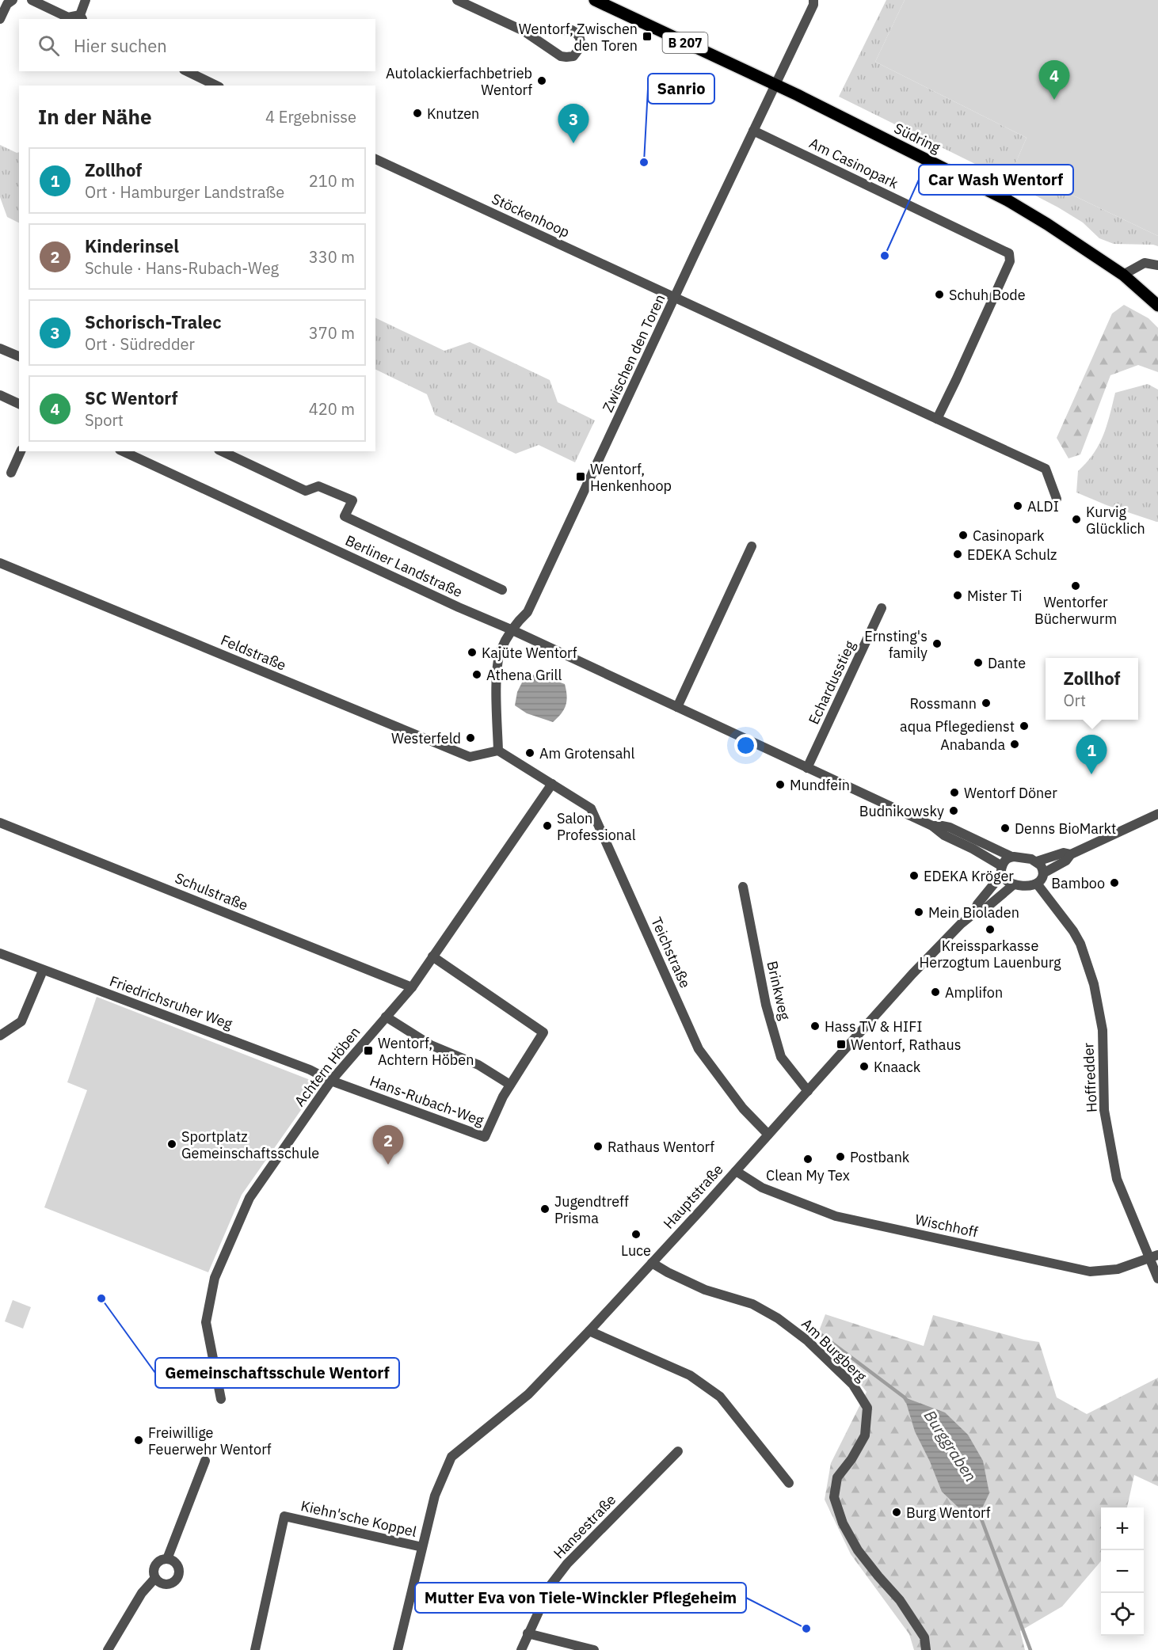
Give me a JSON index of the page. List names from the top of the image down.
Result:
{
  "streets": {
    "main road": ["B 207", "Südring"],
    "street": [
      "Am Casinopark",
      "Stöckenhoop",
      "Zwischen den Toren",
      "Berliner Landstraße",
      "Feldstraße",
      "Echardusstieg",
      "Schulstraße",
      "Teichstraße",
      "Brinkweg",
      "Friedrichsruher Weg",
      "Achtern Höben",
      "Hoffredder",
      "Hans-Rubach-Weg",
      "Hauptstraße",
      "Wischhoff",
      "Am Burgberg",
      "Kiehn'sche Koppel",
      "Hansestraße"
    ]
  },
  "crossings": [
    ["Südring", "Zwischen den Toren"],
    ["Am Casinopark", "Zwischen den Toren"],
    ["Stöckenhoop", "Zwischen den Toren"],
    ["Zwischen den Toren", "Berliner Landstraße"],
    ["Berliner Landstraße", "Echardusstieg"],
    ["Berliner Landstraße", "Hoffredder"],
    ["Berliner Landstraße", "Hauptstraße"],
    ["Schulstraße", "Achtern Höben"],
    ["Teichstraße", "Achtern Höben"],
    ["Teichstraße", "Hauptstraße"],
    ["Brinkweg", "Hauptstraße"],
    ["Friedrichsruher Weg", "Achtern Höben"],
    ["Friedrichsruher Weg", "Hans-Rubach-Weg"],
    ["Achtern Höben", "Hans-Rubach-Weg"],
    ["Hoffredder", "Hauptstraße"],
    ["Hoffredder", "Wischhoff"],
    ["Hauptstraße", "Wischhoff"],
    ["Hauptstraße", "Am Burgberg"],
    ["Hauptstraße", "Kiehn'sche Koppel"]
  ],
  "water": ["Burggraben"],
  "places": {
    "transit": [
      "Wentorf, Zwischen den Toren",
      "Wentorf, Henkenhoop",
      "Wentorf, Rathaus",
      "Wentorf, Achtern Höben"
    ],
    "other": [
      "Autolackierfachbetrieb Wentorf",
      "Knutzen",
      "Sanrio",
      "Car Wash Wentorf",
      "Schuh Bode",
      "ALDI",
      "Kurvig Glücklich",
      "Casinopark",
      "EDEKA Schulz",
      "Wentorfer Bücherwurm",
      "Mister Ti",
      "Ernsting's family",
      "Kajüte Wentorf",
      "Dante",
      "Athena Grill",
      "Rossmann",
      "aqua Pflegedienst",
      "Westerfeld",
      "Anabanda",
      "Am Grotensahl",
      "Mundfein",
      "Wentorf Döner",
      "Budnikowsky",
      "Salon Professional",
      "Denns BioMarkt",
      "EDEKA Kröger",
      "Bamboo",
      "Mein Bioladen",
      "Kreissparkasse Herzogtum Lauenburg",
      "Amplifon",
      "Hass TV & HIFI",
      "Knaack",
      "Sportplatz Gemeinschaftsschule",
      "Rathaus Wentorf",
      "Postbank",
      "Clean My Tex",
      "Jugendtreff Prisma",
      "Luce",
      "Gemeinschaftsschule Wentorf",
      "Freiwillige Feuerwehr Wentorf",
      "Burg Wentorf",
      "Mutter Eva von Tiele-Winckler Pflegeheim"
    ]
  },
  "page": {
    "search": "Hier suchen",
    "pins": [
      "4",
      "3",
      "1",
      "2"
    ],
    "heading": ["In der Nähe", "4 Ergebnisse"],
    "list": [
      {
        "mark": "1",
        "name": "Zollhof",
        "note": "Ort · Hamburger Landstraße",
        "value": "210 m"
      },
      {
        "mark": "2",
        "name": "Kinderinsel",
        "note": "Schule · Hans-Rubach-Weg",
        "value": "330 m"
      },
      {
        "mark": "3",
        "name": "Schorisch-Tralec",
        "note": "Ort · Südredder",
        "value": "370 m"
      },
      {
        "mark": "4",
        "name": "SC Wentorf",
        "note": "Sport",
        "value": "420 m"
      }
    ],
    "popup": ["Zollhof", "Ort"],
    "map_buttons": ["+", "−"]
  }
}
